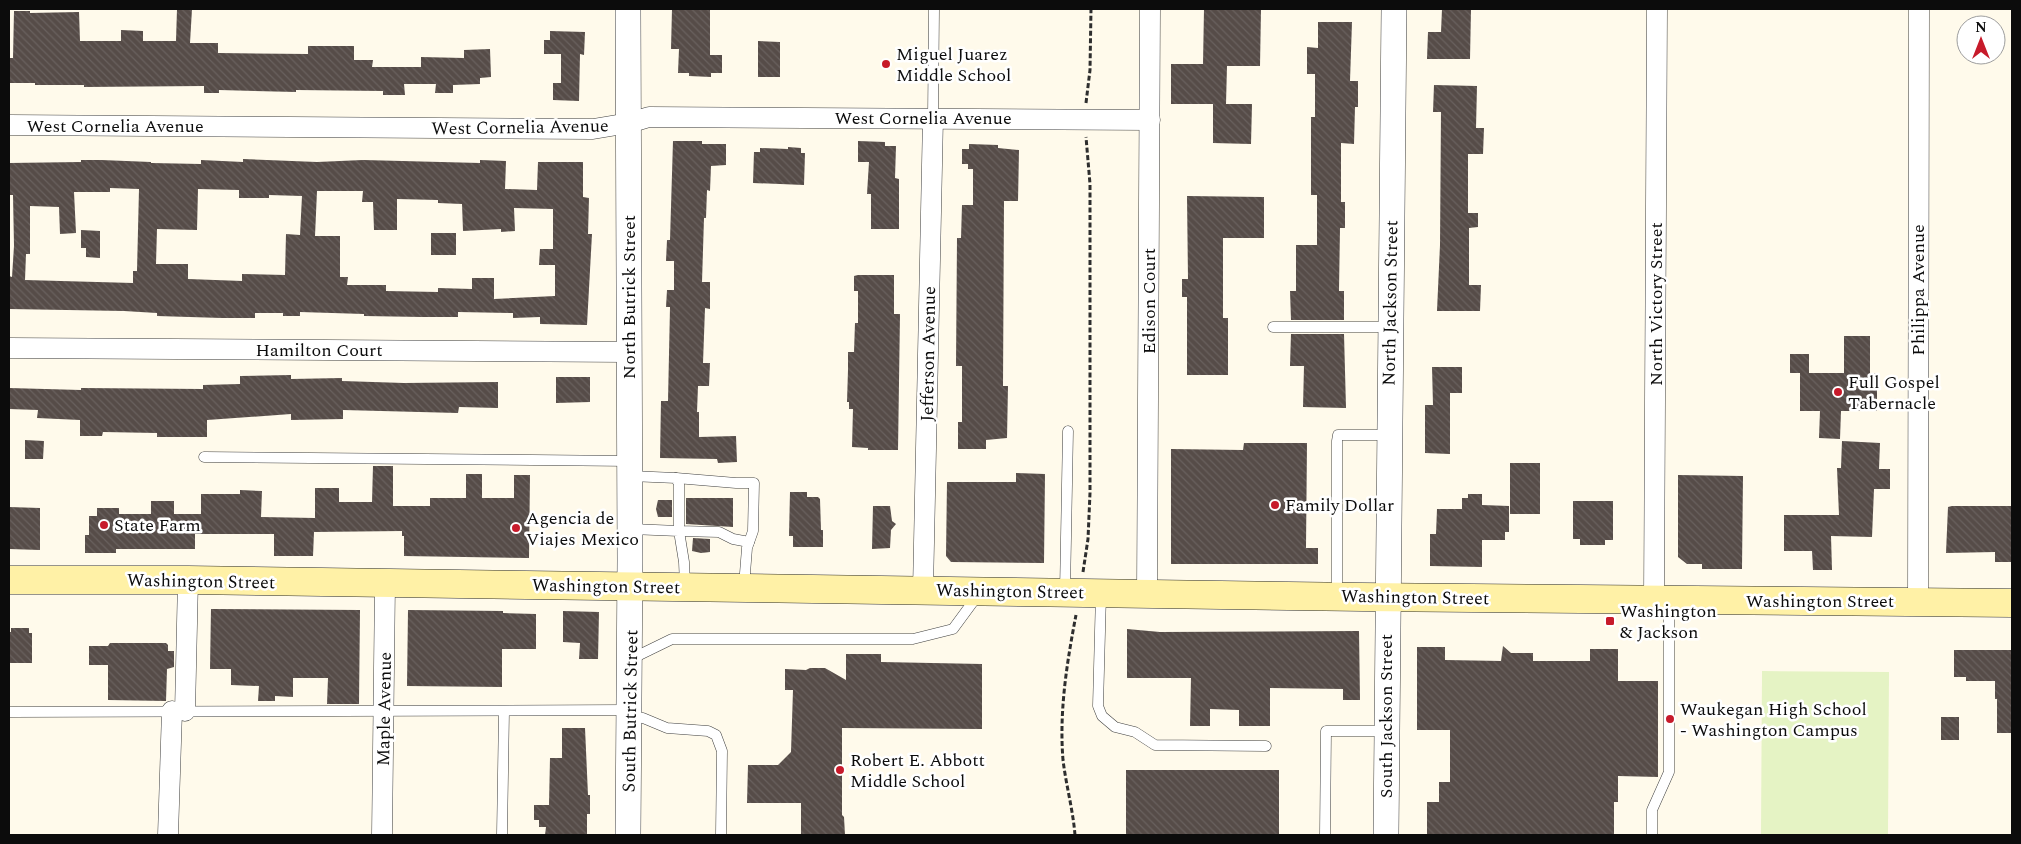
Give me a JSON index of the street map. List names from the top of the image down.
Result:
{
  "streets": {
    "main road": ["Washington Street"],
    "street": [
      "West Cornelia Avenue",
      "Philippa Avenue",
      "North Butrick Street",
      "Edison Court",
      "North Jackson Street",
      "North Victory Street",
      "Hamilton Court",
      "Jefferson Avenue",
      "Maple Avenue",
      "South Butrick Street",
      "South Jackson Street"
    ]
  },
  "crossings": [
    ["West Cornelia Avenue", "North Butrick Street"],
    ["West Cornelia Avenue", "Edison Court"],
    ["West Cornelia Avenue", "Jefferson Avenue"],
    ["Philippa Avenue", "Washington Street"],
    ["North Butrick Street", "Hamilton Court"],
    ["North Butrick Street", "Washington Street"],
    ["North Butrick Street", "South Butrick Street"],
    ["Edison Court", "Washington Street"],
    ["North Jackson Street", "Washington Street"],
    ["North Jackson Street", "South Jackson Street"],
    ["North Victory Street", "Washington Street"],
    ["Jefferson Avenue", "Washington Street"],
    ["Washington Street", "Maple Avenue"],
    ["Washington Street", "South Butrick Street"],
    ["Washington Street", "South Jackson Street"]
  ],
  "places": {
    "other": [
      "Miguel Juarez Middle School",
      "Full Gospel Tabernacle",
      "Family Dollar",
      "State Farm",
      "Agencia de Viajes Mexico",
      "Waukegan High School - Washington Campus",
      "Robert E. Abbott Middle School"
    ],
    "transit": ["Washington & Jackson"]
  },
  "north": "top"
}
